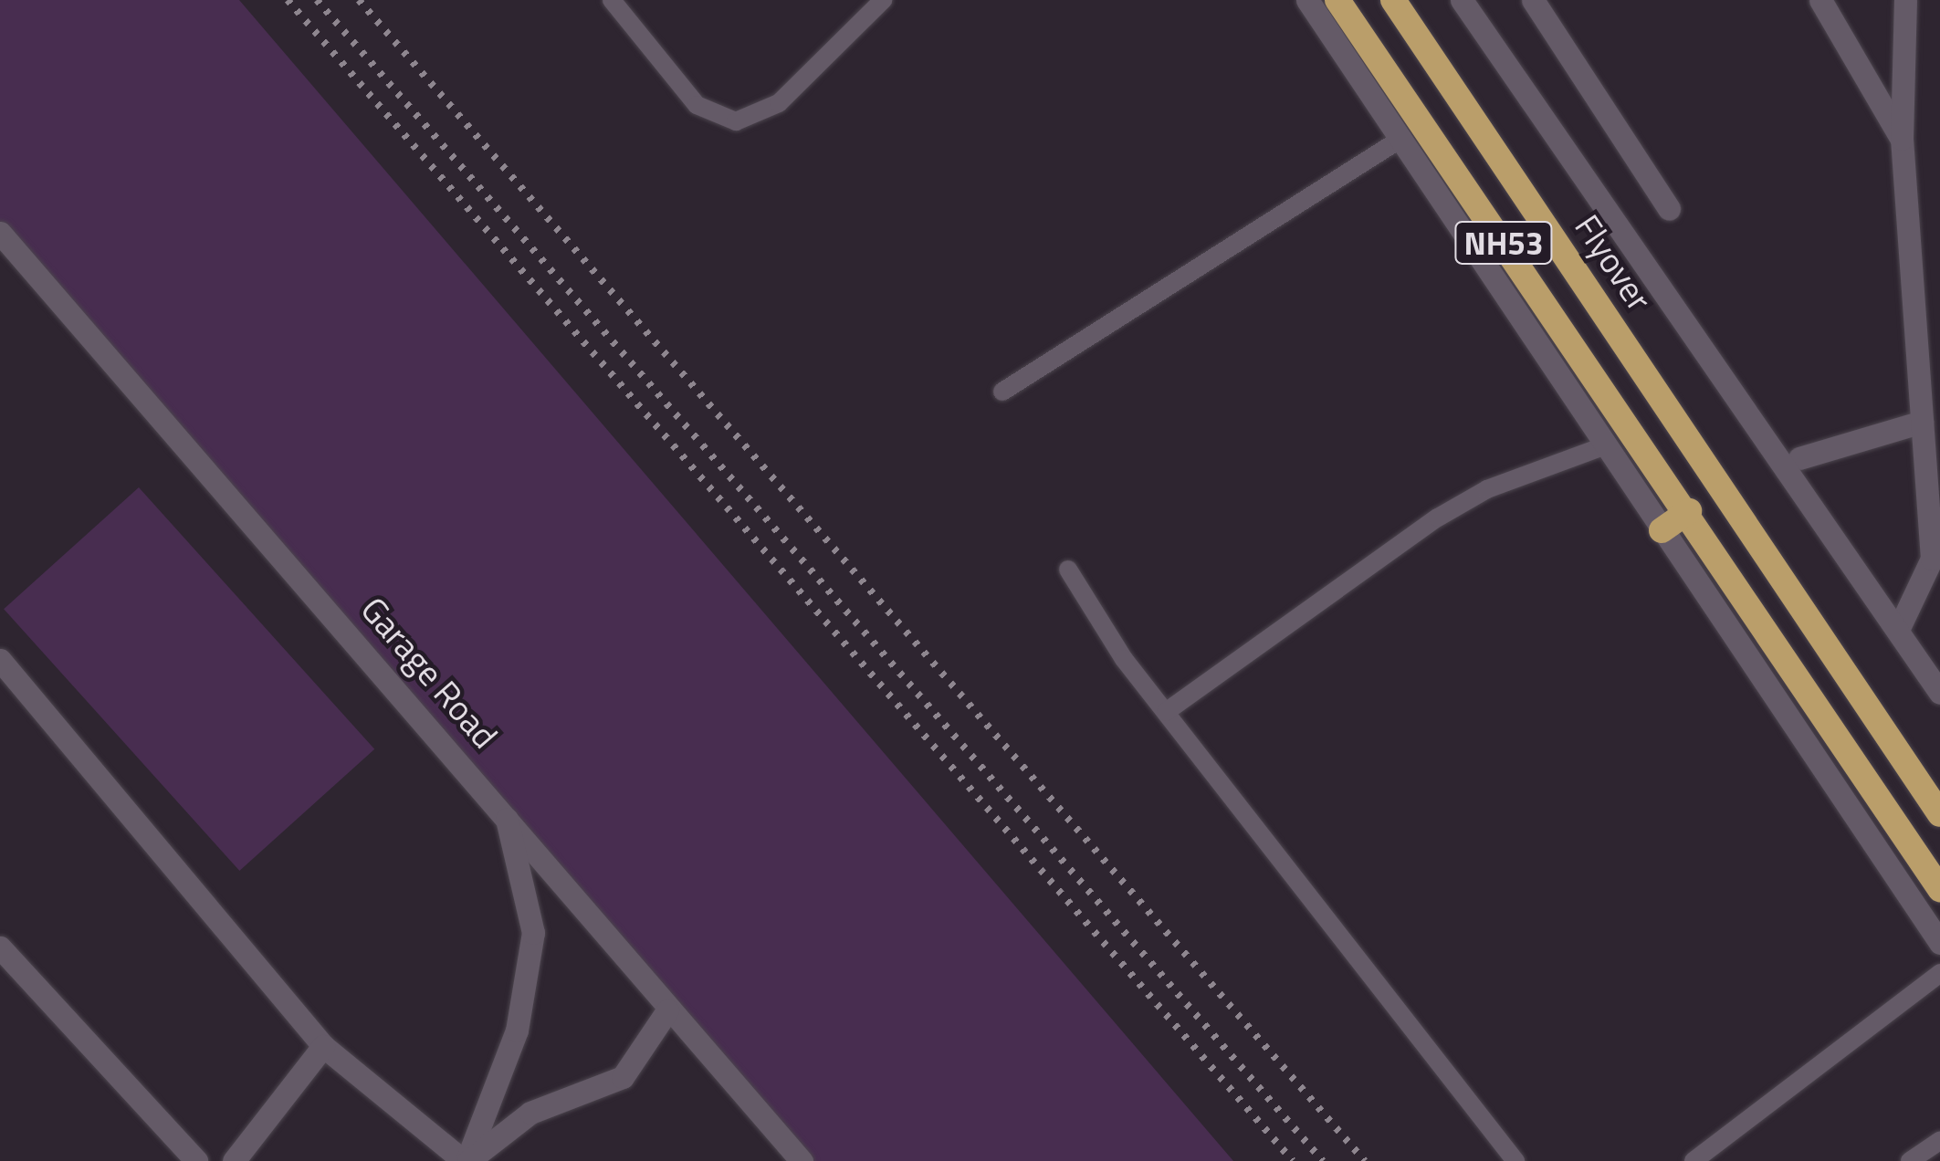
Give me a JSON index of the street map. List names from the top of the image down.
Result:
{
  "streets": {
    "highway": ["NH53", "Flyover"],
    "street": ["Garage Road"]
  }
}
